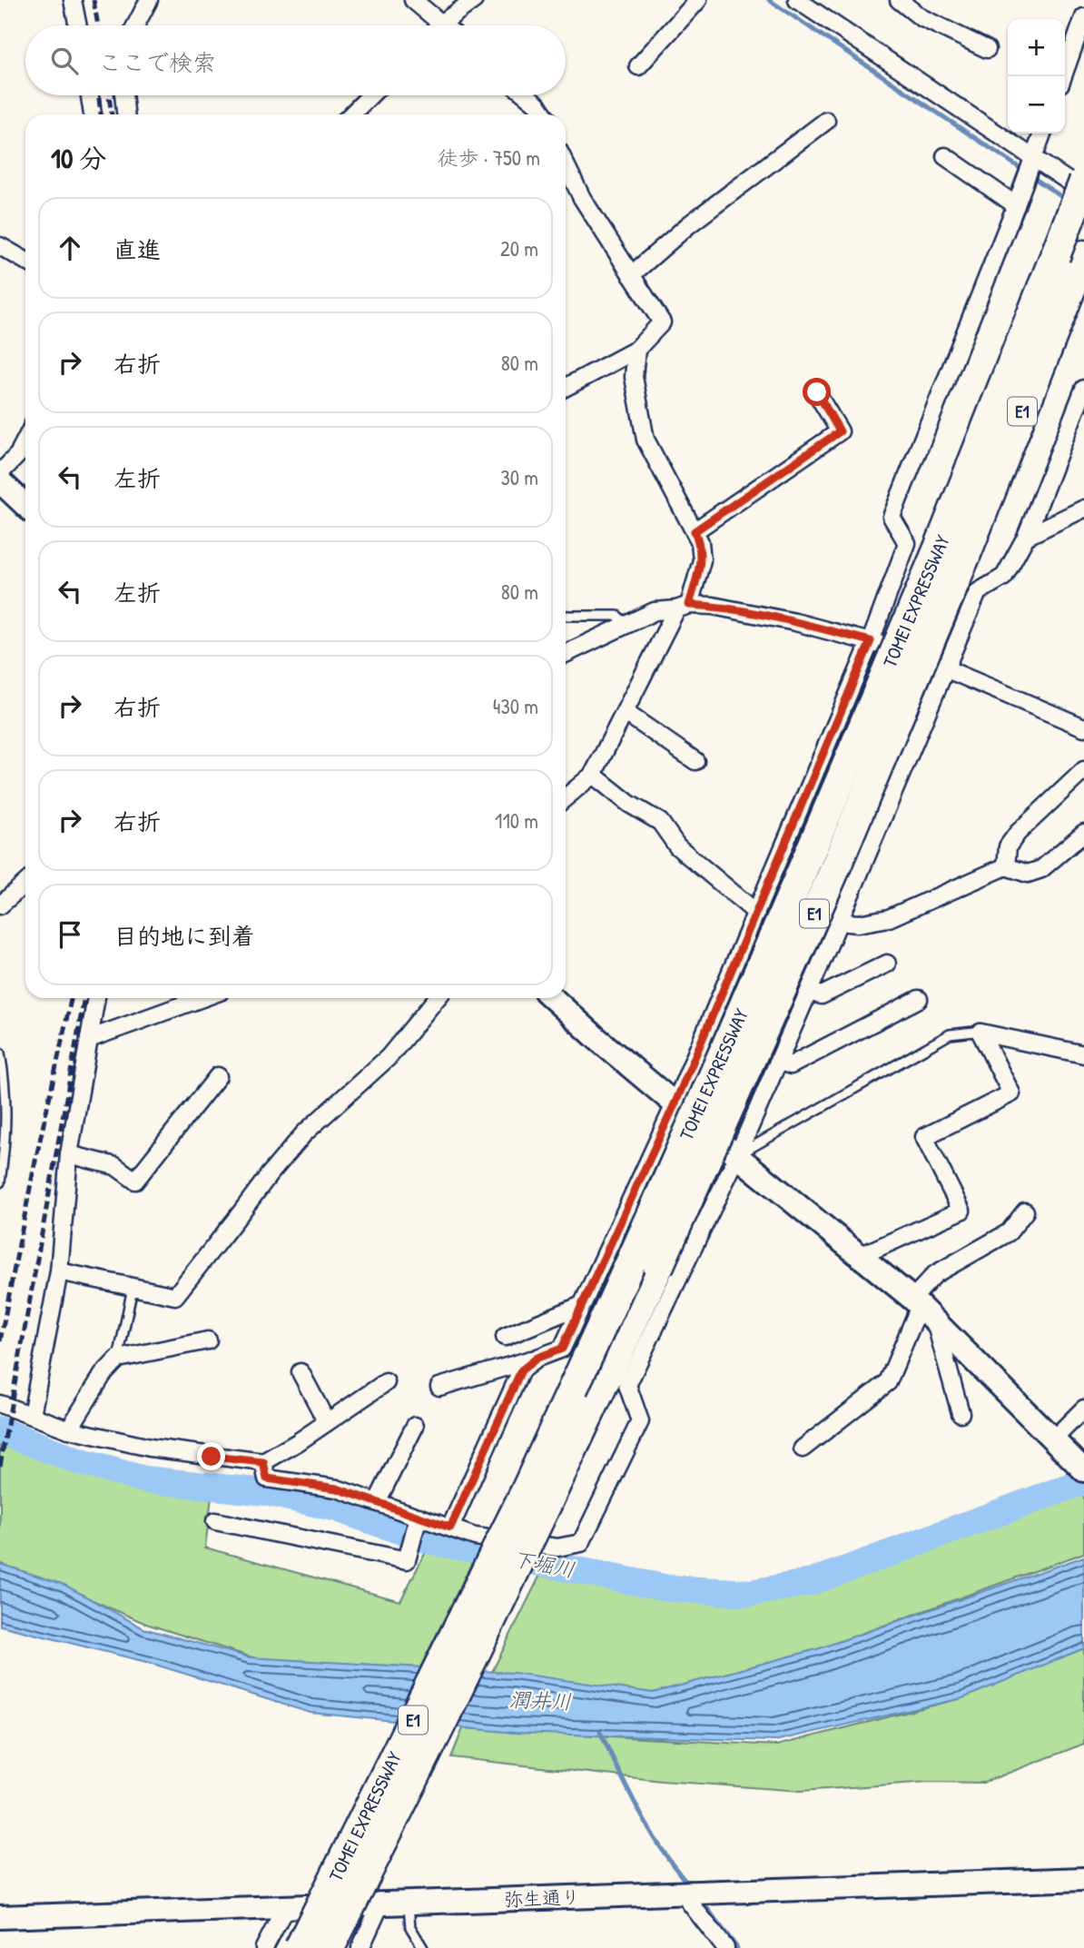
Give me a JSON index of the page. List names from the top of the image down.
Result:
{
  "streets": {
    "highway": ["E1", "TOMEI EXPRESSWAY"],
    "street": ["弥生通り"]
  },
  "water": ["下堀川", "潤井川"],
  "page": {
    "map_buttons": ["+", "−"],
    "search": "ここで検索",
    "heading": ["10 分", "徒歩 · 750 m"],
    "list": [
      ["直進", "20 m"],
      ["右折", "80 m"],
      ["左折", "30 m"],
      ["左折", "80 m"],
      ["右折", "430 m"],
      ["右折", "110 m"],
      "目的地に到着"
    ]
  }
}
